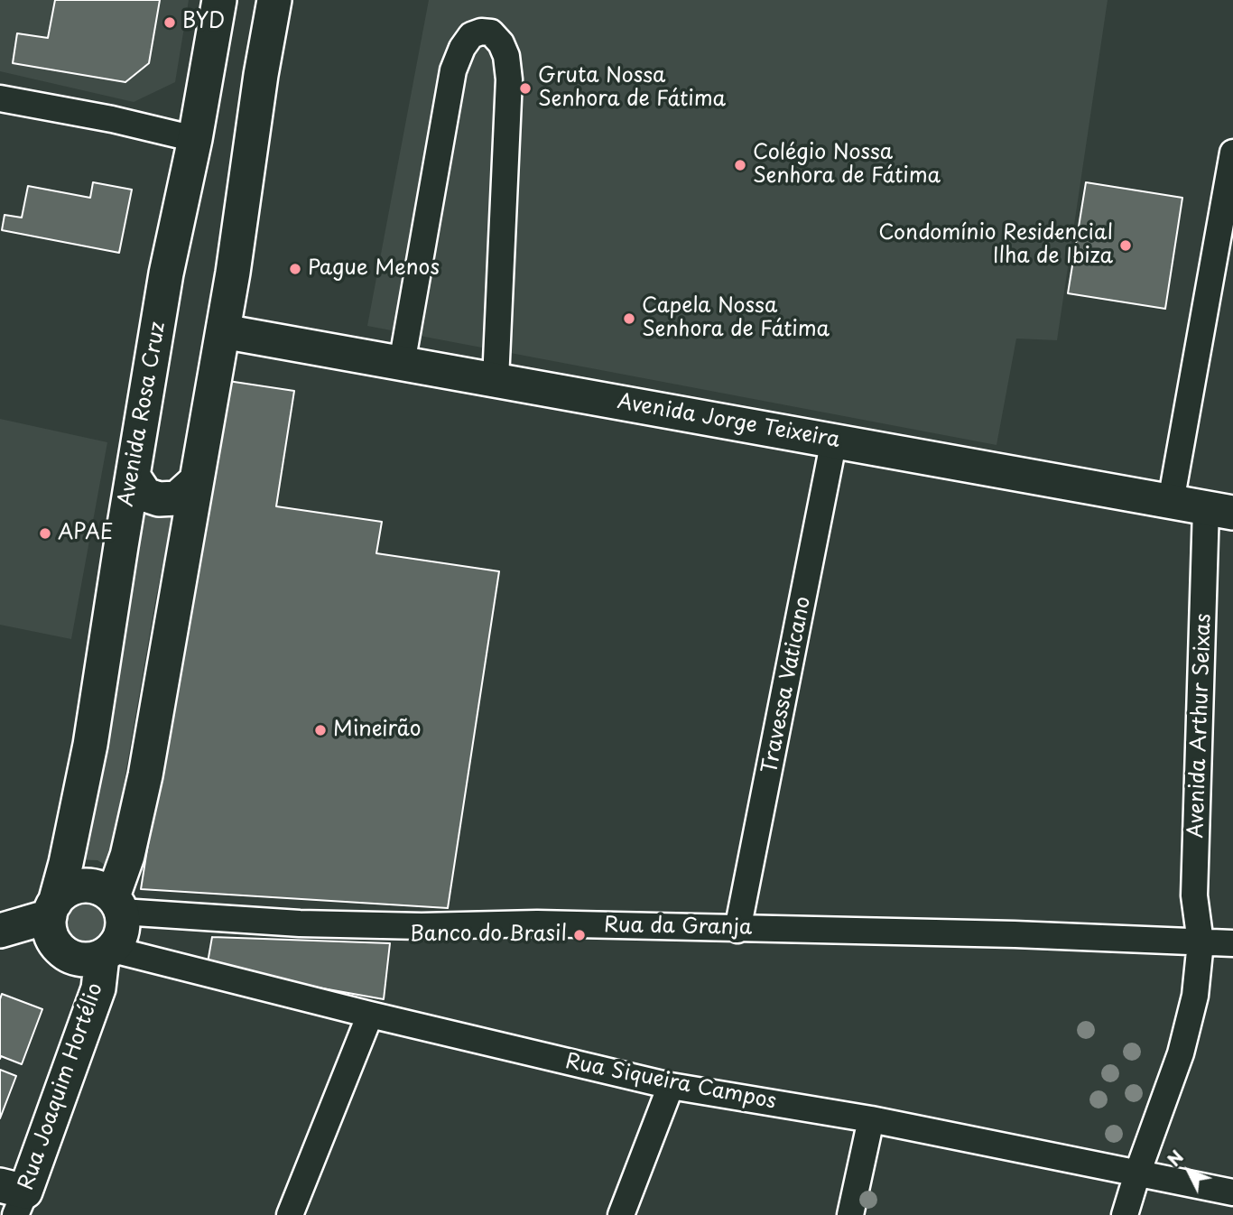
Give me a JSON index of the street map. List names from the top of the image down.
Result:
{
  "streets": {
    "main road": ["Avenida Rosa Cruz", "Avenida Jorge Teixeira", "Rua Joaquim Hortélio"],
    "street": [
      "Travessa Vaticano",
      "Avenida Arthur Seixas",
      "Rua da Granja",
      "Rua Siqueira Campos"
    ]
  },
  "crossings": [
    ["Avenida Rosa Cruz", "Rua da Granja"],
    ["Avenida Rosa Cruz", "Rua Siqueira Campos"],
    ["Avenida Rosa Cruz", "Rua Joaquim Hortélio"],
    ["Avenida Jorge Teixeira", "Travessa Vaticano"],
    ["Avenida Jorge Teixeira", "Avenida Arthur Seixas"],
    ["Travessa Vaticano", "Rua da Granja"],
    ["Avenida Arthur Seixas", "Rua da Granja"],
    ["Avenida Arthur Seixas", "Rua Siqueira Campos"],
    ["Rua da Granja", "Rua Siqueira Campos"],
    ["Rua da Granja", "Rua Joaquim Hortélio"],
    ["Rua Siqueira Campos", "Rua Joaquim Hortélio"]
  ],
  "places": [
    "BYD",
    "Gruta Nossa Senhora de Fátima",
    "Colégio Nossa Senhora de Fátima",
    "Condomínio Residencial Ilha de Ibiza",
    "Pague Menos",
    "Capela Nossa Senhora de Fátima",
    "APAE",
    "Mineirão",
    "Banco do Brasil"
  ],
  "north": "top left"
}
